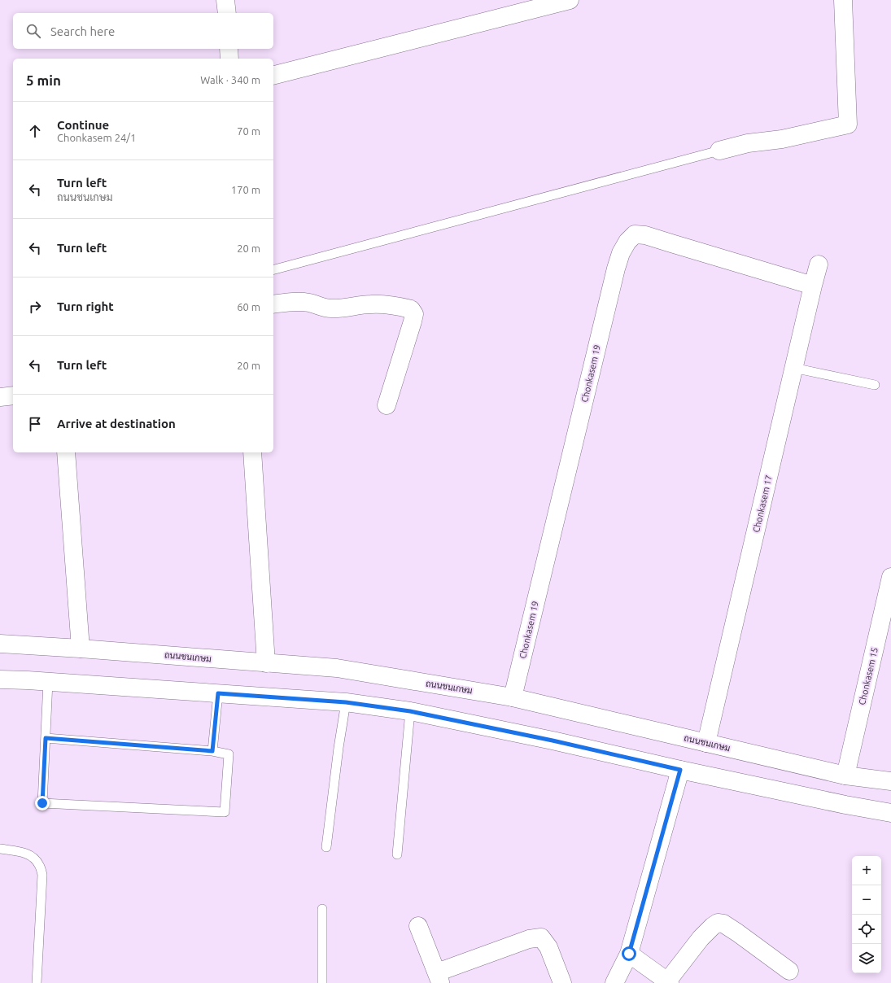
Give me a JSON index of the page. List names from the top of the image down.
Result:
{
  "streets": {
    "street": [
      "Chonkasem 19",
      "Chonkasem 17",
      "ถนนชนเกษม",
      "Chonkasem 15"
    ]
  },
  "crossings": [
    ["Chonkasem 19", "Chonkasem 17"],
    ["Chonkasem 19", "ถนนชนเกษม"],
    ["Chonkasem 17", "ถนนชนเกษม"],
    ["ถนนชนเกษม", "Chonkasem 15"]
  ],
  "page": {
    "search": "Search here",
    "heading": ["5 min", "Walk · 340 m"],
    "list": [
      ["Continue", "Chonkasem 24/1", "70 m"],
      ["Turn left", "ถนนชนเกษม", "170 m"],
      ["Turn left", "20 m"],
      ["Turn right", "60 m"],
      ["Turn left", "20 m"],
      "Arrive at destination"
    ],
    "map_buttons": ["+", "−"]
  }
}
